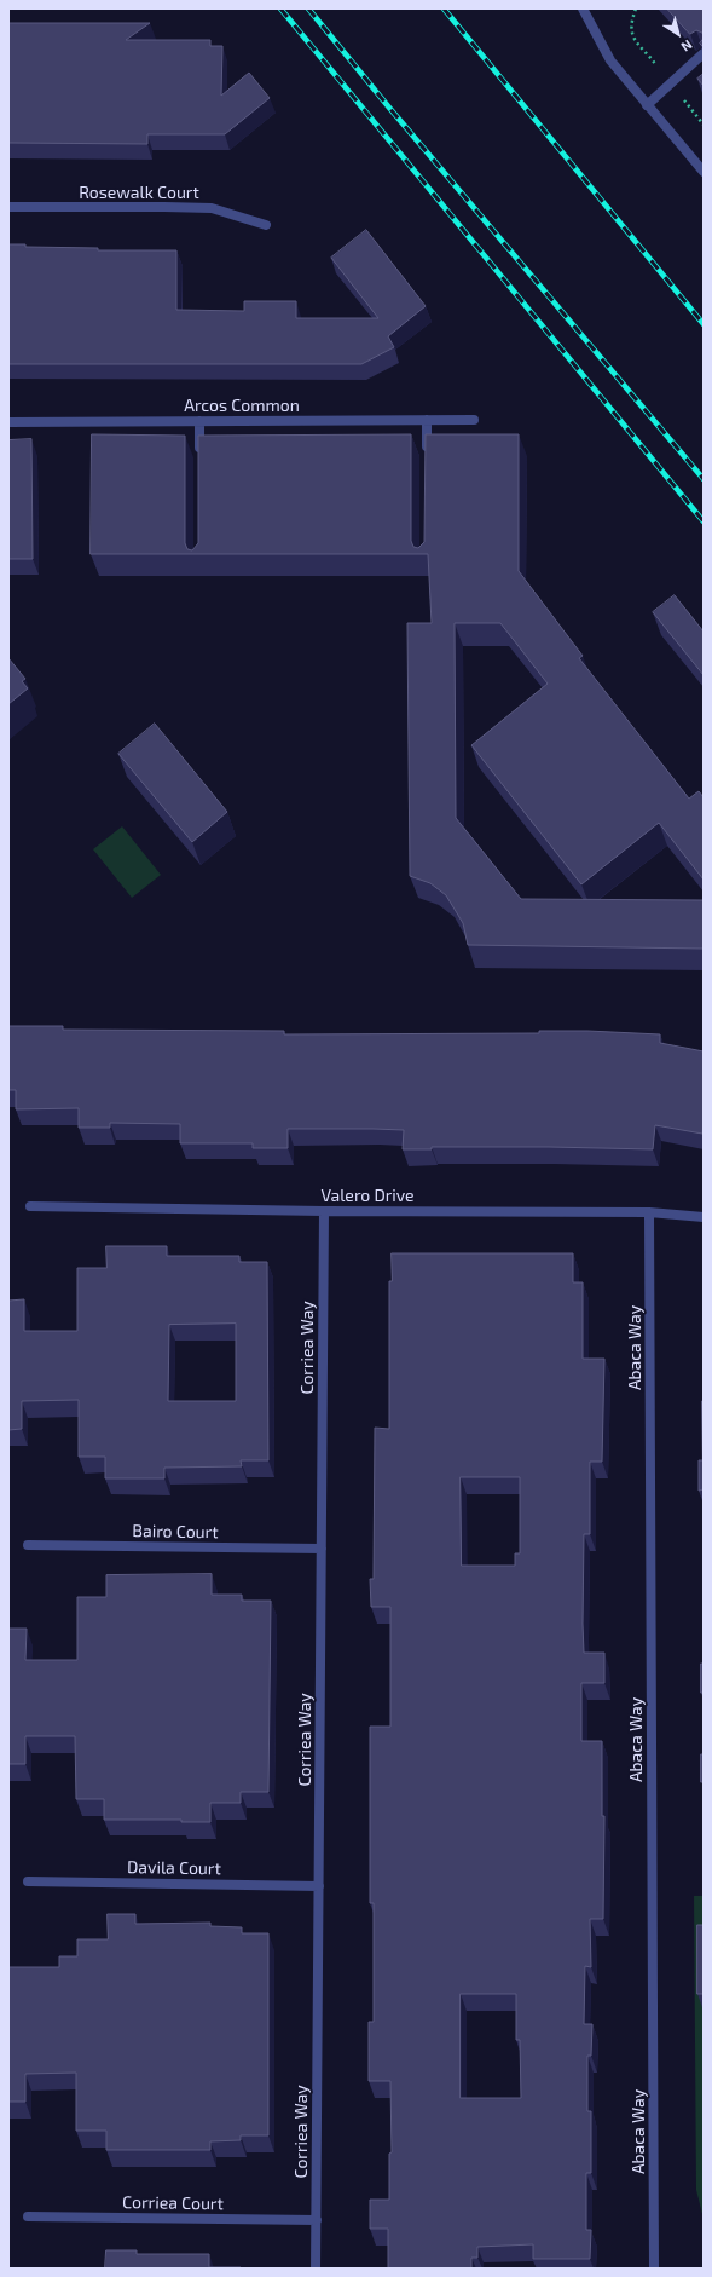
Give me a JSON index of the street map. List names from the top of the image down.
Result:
{
  "streets": {
    "street": [
      "Rosewalk Court",
      "Arcos Common",
      "Valero Drive",
      "Corriea Way",
      "Abaca Way",
      "Bairo Court",
      "Davila Court",
      "Corriea Court"
    ]
  },
  "crossings": [
    ["Valero Drive", "Corriea Way"],
    ["Valero Drive", "Abaca Way"],
    ["Corriea Way", "Bairo Court"],
    ["Corriea Way", "Davila Court"],
    ["Corriea Way", "Corriea Court"]
  ],
  "north": "bottom right"
}
